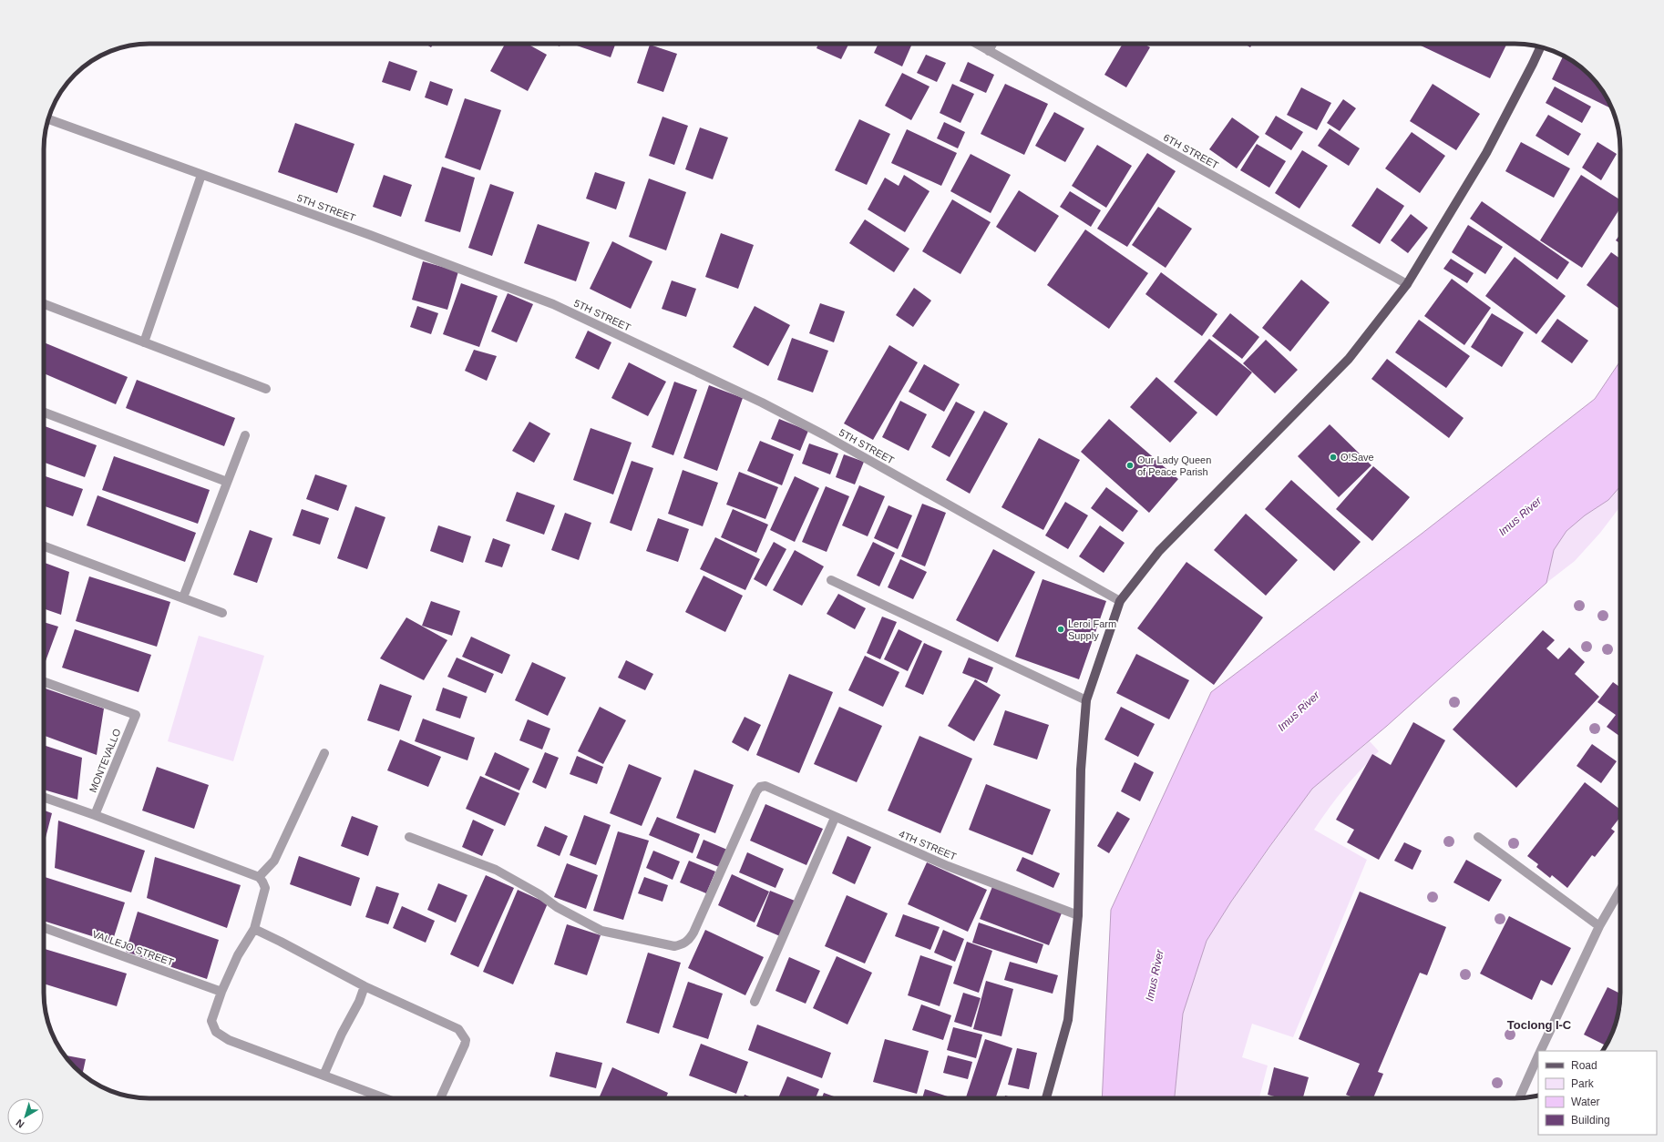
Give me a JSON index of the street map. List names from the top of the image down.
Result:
{
  "streets": {
    "street": [
      "6TH STREET",
      "5TH STREET",
      "MONTEVALLO",
      "4TH STREET",
      "VALLEJO STREET"
    ]
  },
  "districts": ["Toclong I-C"],
  "water": ["Imus River"],
  "places": ["O!Save", "Our Lady Queen of Peace Parish", "Leroi Farm Supply"],
  "legend": [
    "Road",
    "Park",
    "Water",
    "Building"
  ],
  "north": "bottom left"
}
